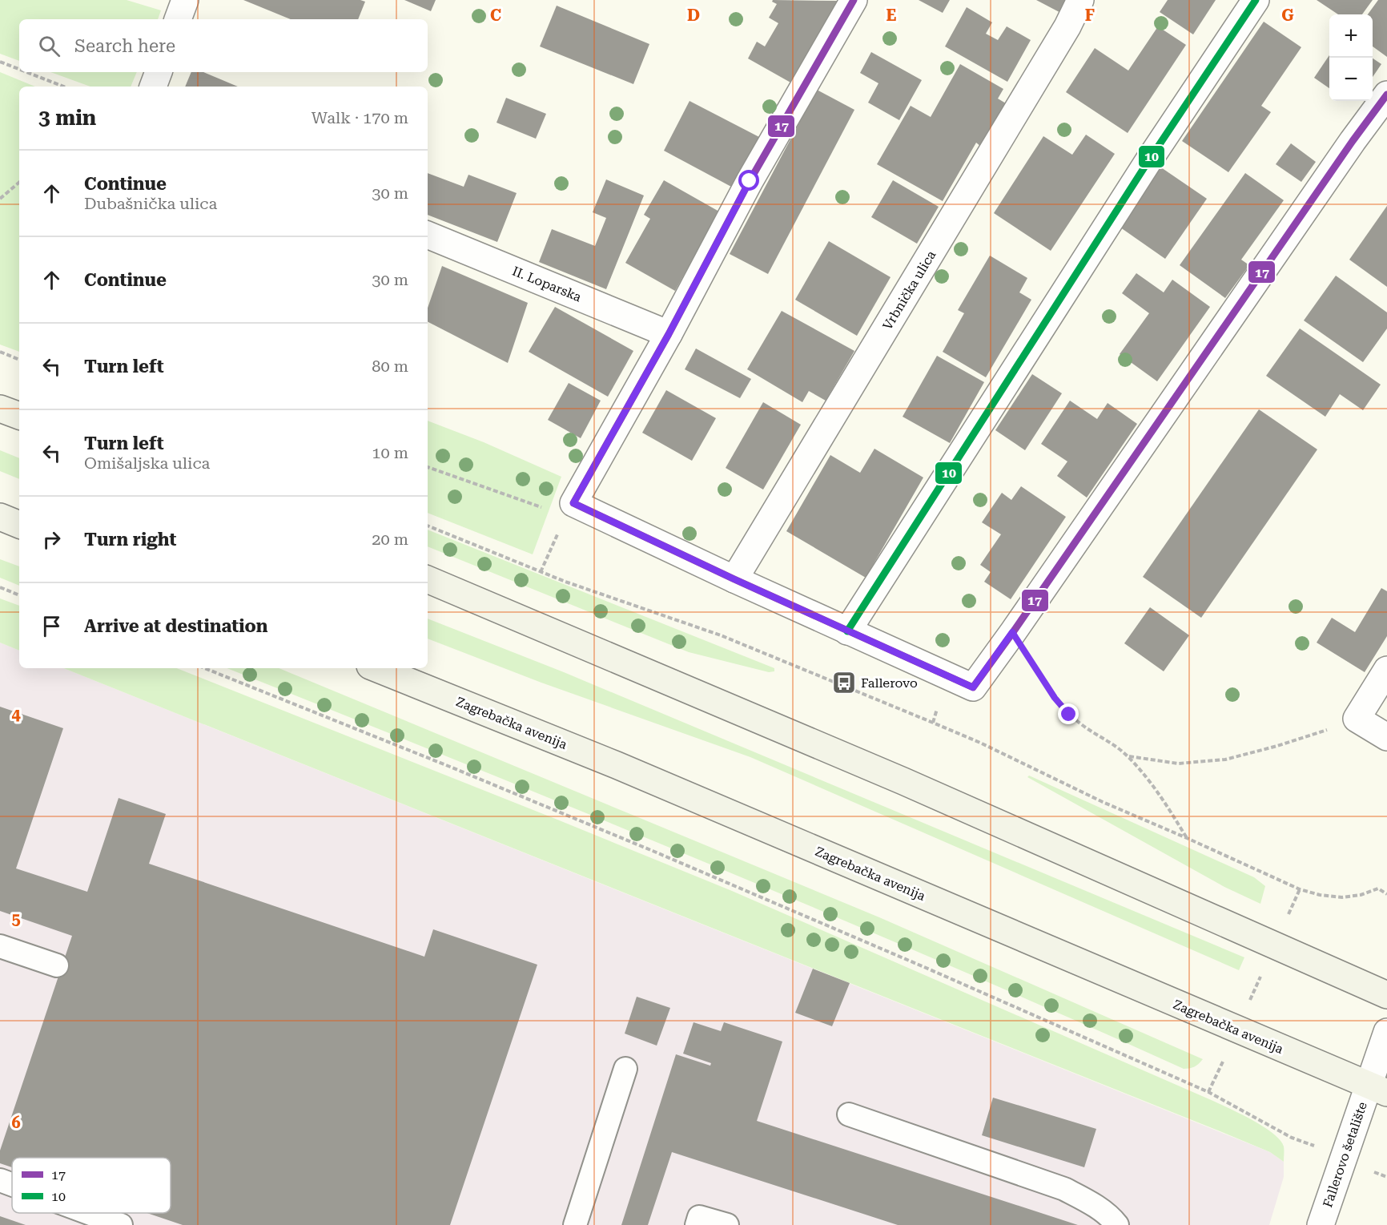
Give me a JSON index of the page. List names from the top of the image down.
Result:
{
  "streets": {
    "main road": ["Zagrebačka avenija"],
    "street": ["II. Loparska", "Vrbnička ulica", "Fallerovo šetalište"]
  },
  "crossings": [
    ["Zagrebačka avenija", "Fallerovo šetalište"]
  ],
  "places": {
    "bus stop": ["Fallerovo"]
  },
  "lines": ["transit line 17", "transit line 10"],
  "legend": ["17", "10"],
  "page": {
    "map_buttons": ["+", "−"],
    "search": "Search here",
    "heading": ["3 min", "Walk · 170 m"],
    "list": [
      ["Continue", "Dubašnička ulica", "30 m"],
      ["Continue", "30 m"],
      ["Turn left", "80 m"],
      ["Turn left", "Omišaljska ulica", "10 m"],
      ["Turn right", "20 m"],
      "Arrive at destination"
    ]
  },
  "grid": {
    "columns": [
      "C",
      "D",
      "E",
      "F",
      "G"
    ],
    "rows": ["4", "5", "6"]
  }
}
